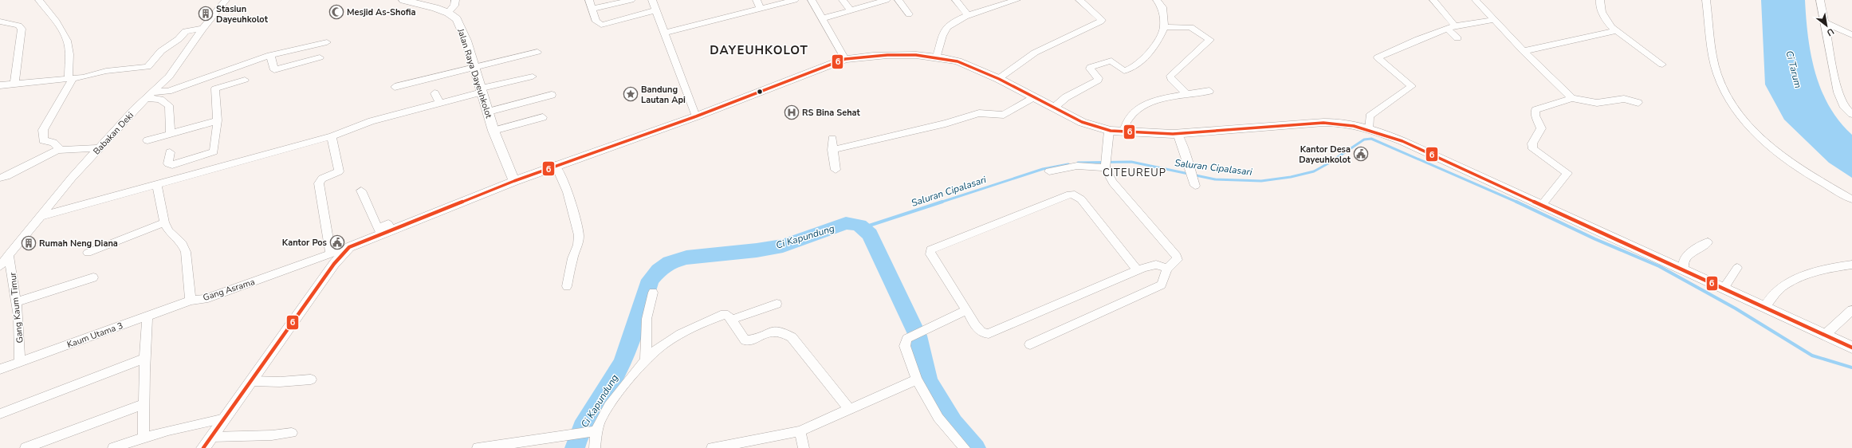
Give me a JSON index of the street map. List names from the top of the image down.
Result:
{
  "streets": {
    "main road": ["Jalan Raya Dayeuhkolot"],
    "street": [
      "Babakan Deki",
      "Gang Asrama",
      "Gang Kaum Timur",
      "Kaum Utama 3"
    ]
  },
  "crossings": [
    ["Babakan Deki", "Gang Kaum Timur"],
    ["Gang Asrama", "Kaum Utama 3"],
    ["Gang Kaum Timur", "Kaum Utama 3"]
  ],
  "districts": ["DAYEUHKOLOT", "CITEUREUP"],
  "water": ["Ci Tarum", "Saluran Cipalasari", "Ci Kapundung"],
  "places": {
    "mosque": ["Mesjid As-Shofia"],
    "building": ["Stasiun Dayeuhkolot", "Rumah Neng Diana"],
    "place": ["Bandung Lautan Api"],
    "hospital": ["RS Bina Sehat"],
    "public building": ["Kantor Desa Dayeuhkolot", "Kantor Pos"]
  },
  "lines": ["transit line 6"],
  "north": "bottom right"
}
